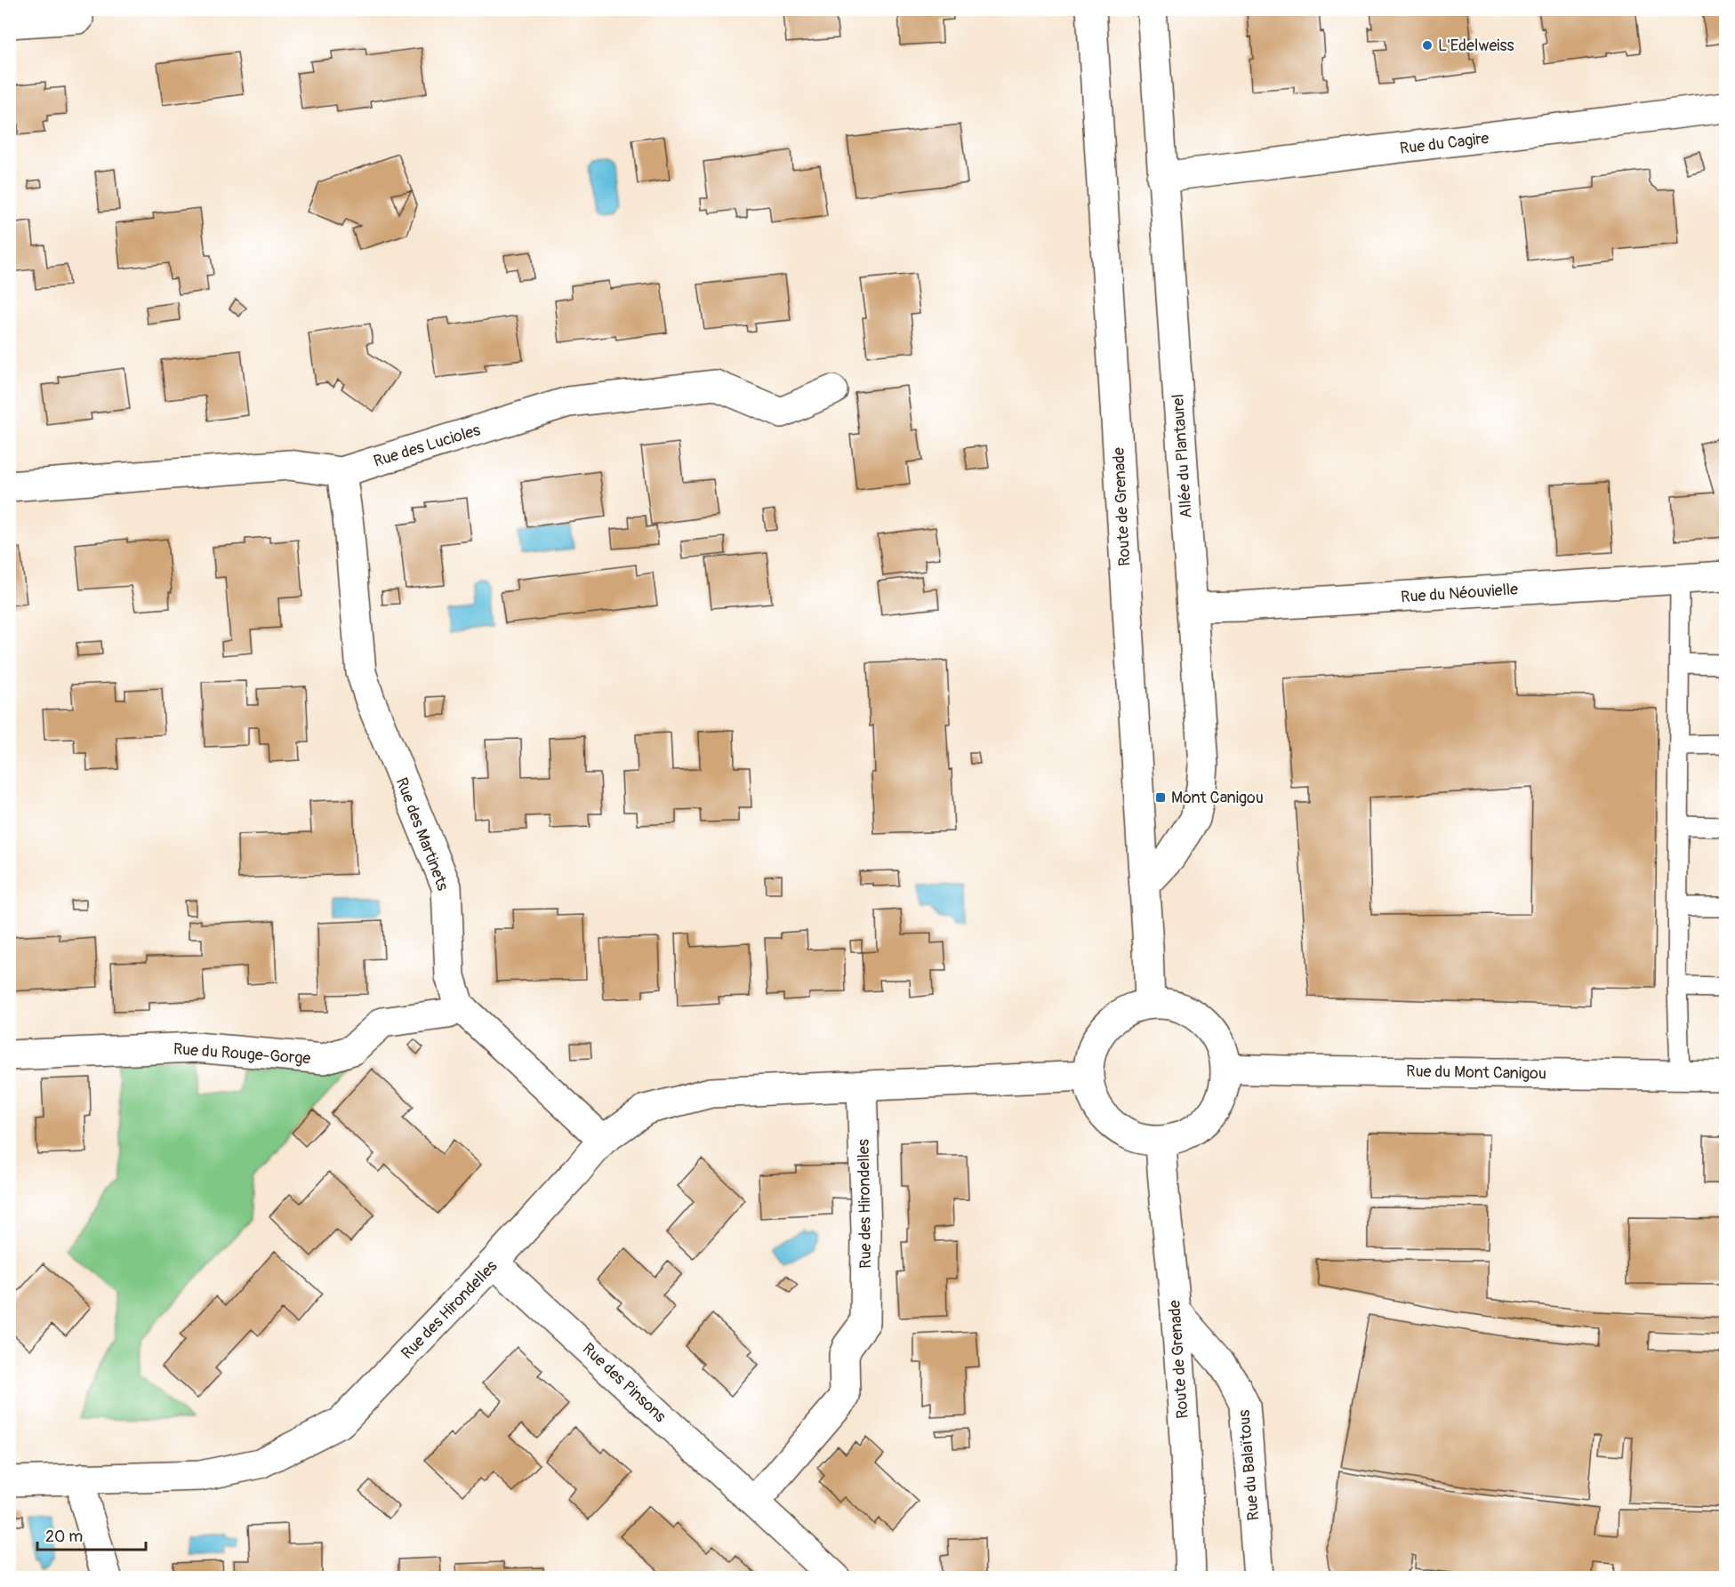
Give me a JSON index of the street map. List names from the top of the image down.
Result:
{
  "streets": {
    "street": [
      "Rue du Cagire",
      "Rue des Lucioles",
      "Allée du Plantaurel",
      "Route de Grenade",
      "Rue du Néouvielle",
      "Rue des Martinets",
      "Rue du Rouge-Gorge",
      "Rue du Mont Canigou",
      "Rue des Hirondelles",
      "Rue des Pinsons",
      "Rue du Balaïtous"
    ]
  },
  "crossings": [
    ["Rue du Cagire", "Allée du Plantaurel"],
    ["Rue des Lucioles", "Rue des Martinets"],
    ["Allée du Plantaurel", "Route de Grenade"],
    ["Allée du Plantaurel", "Rue du Néouvielle"],
    ["Route de Grenade", "Rue du Mont Canigou"],
    ["Route de Grenade", "Rue des Hirondelles"],
    ["Route de Grenade", "Rue du Balaïtous"],
    ["Rue des Martinets", "Rue du Rouge-Gorge"],
    ["Rue du Mont Canigou", "Rue des Hirondelles"],
    ["Rue des Hirondelles", "Rue des Pinsons"]
  ],
  "places": {
    "other": ["L'Edelweiss"],
    "transit": ["Mont Canigou"]
  },
  "scale_bar": "20 m"
}
